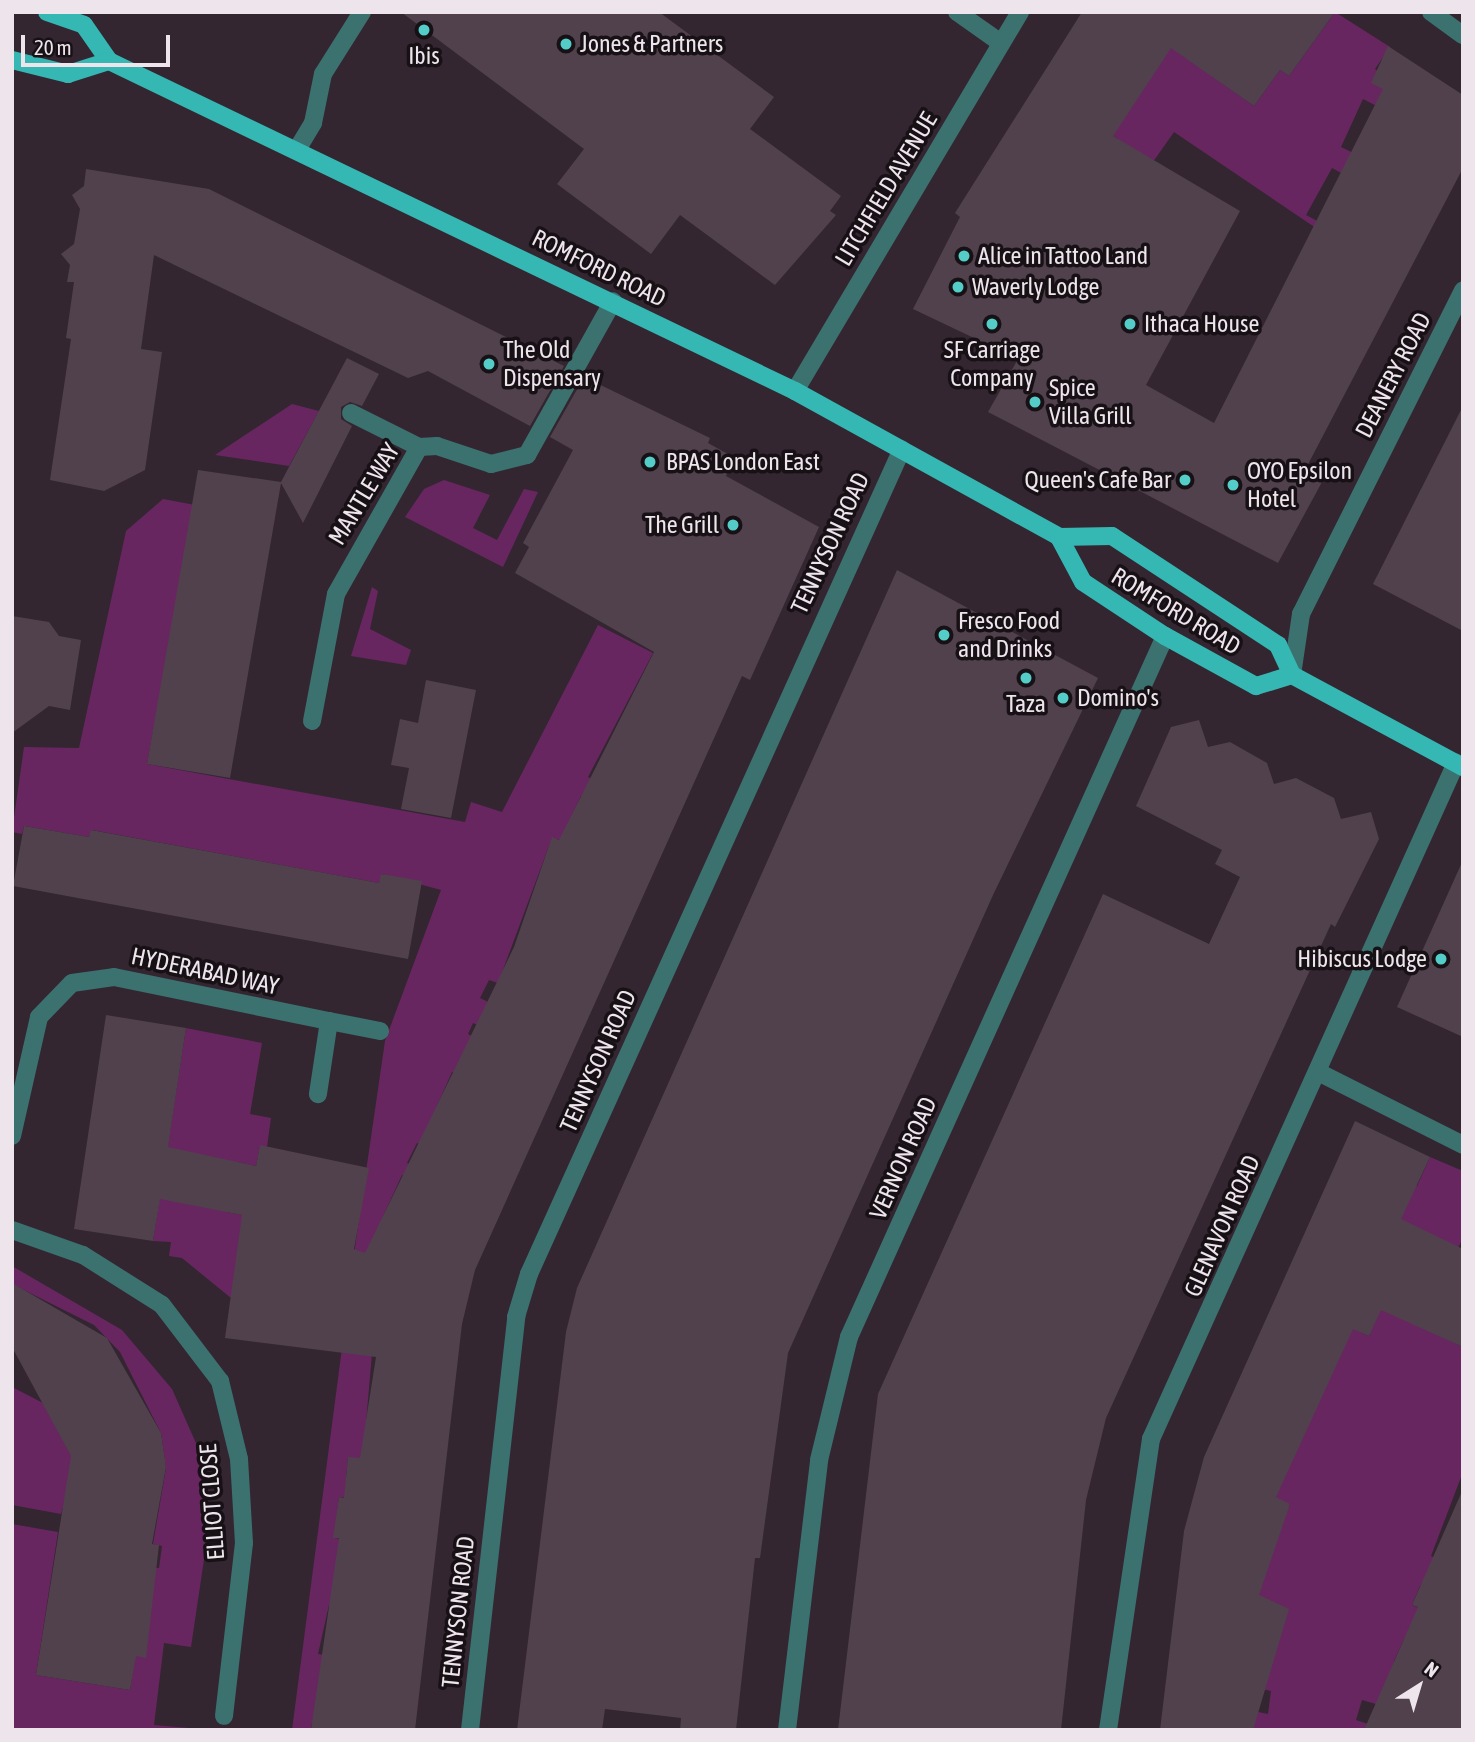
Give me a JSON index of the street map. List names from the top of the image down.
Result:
{
  "streets": {
    "main road": ["ROMFORD ROAD"],
    "street": [
      "LITCHFIELD AVENUE",
      "DEANERY ROAD",
      "MANTLE WAY",
      "TENNYSON ROAD",
      "HYDERABAD WAY",
      "VERNON ROAD",
      "GLENAVON ROAD",
      "ELLIOT CLOSE"
    ]
  },
  "crossings": [
    ["LITCHFIELD AVENUE", "ROMFORD ROAD"],
    ["ROMFORD ROAD", "DEANERY ROAD"],
    ["ROMFORD ROAD", "MANTLE WAY"],
    ["ROMFORD ROAD", "TENNYSON ROAD"],
    ["ROMFORD ROAD", "VERNON ROAD"]
  ],
  "places": [
    "Ibis",
    "Jones & Partners",
    "Alice in Tattoo Land",
    "Waverly Lodge",
    "SF Carriage Company",
    "Ithaca House",
    "The Old Dispensary",
    "Spice Villa Grill",
    "BPAS London East",
    "Queen's Cafe Bar",
    "OYO Epsilon Hotel",
    "The Grill",
    "Fresco Food and Drinks",
    "Taza",
    "Domino's",
    "Hibiscus Lodge"
  ],
  "scale_bar": "20 m",
  "north": "top right"
}
